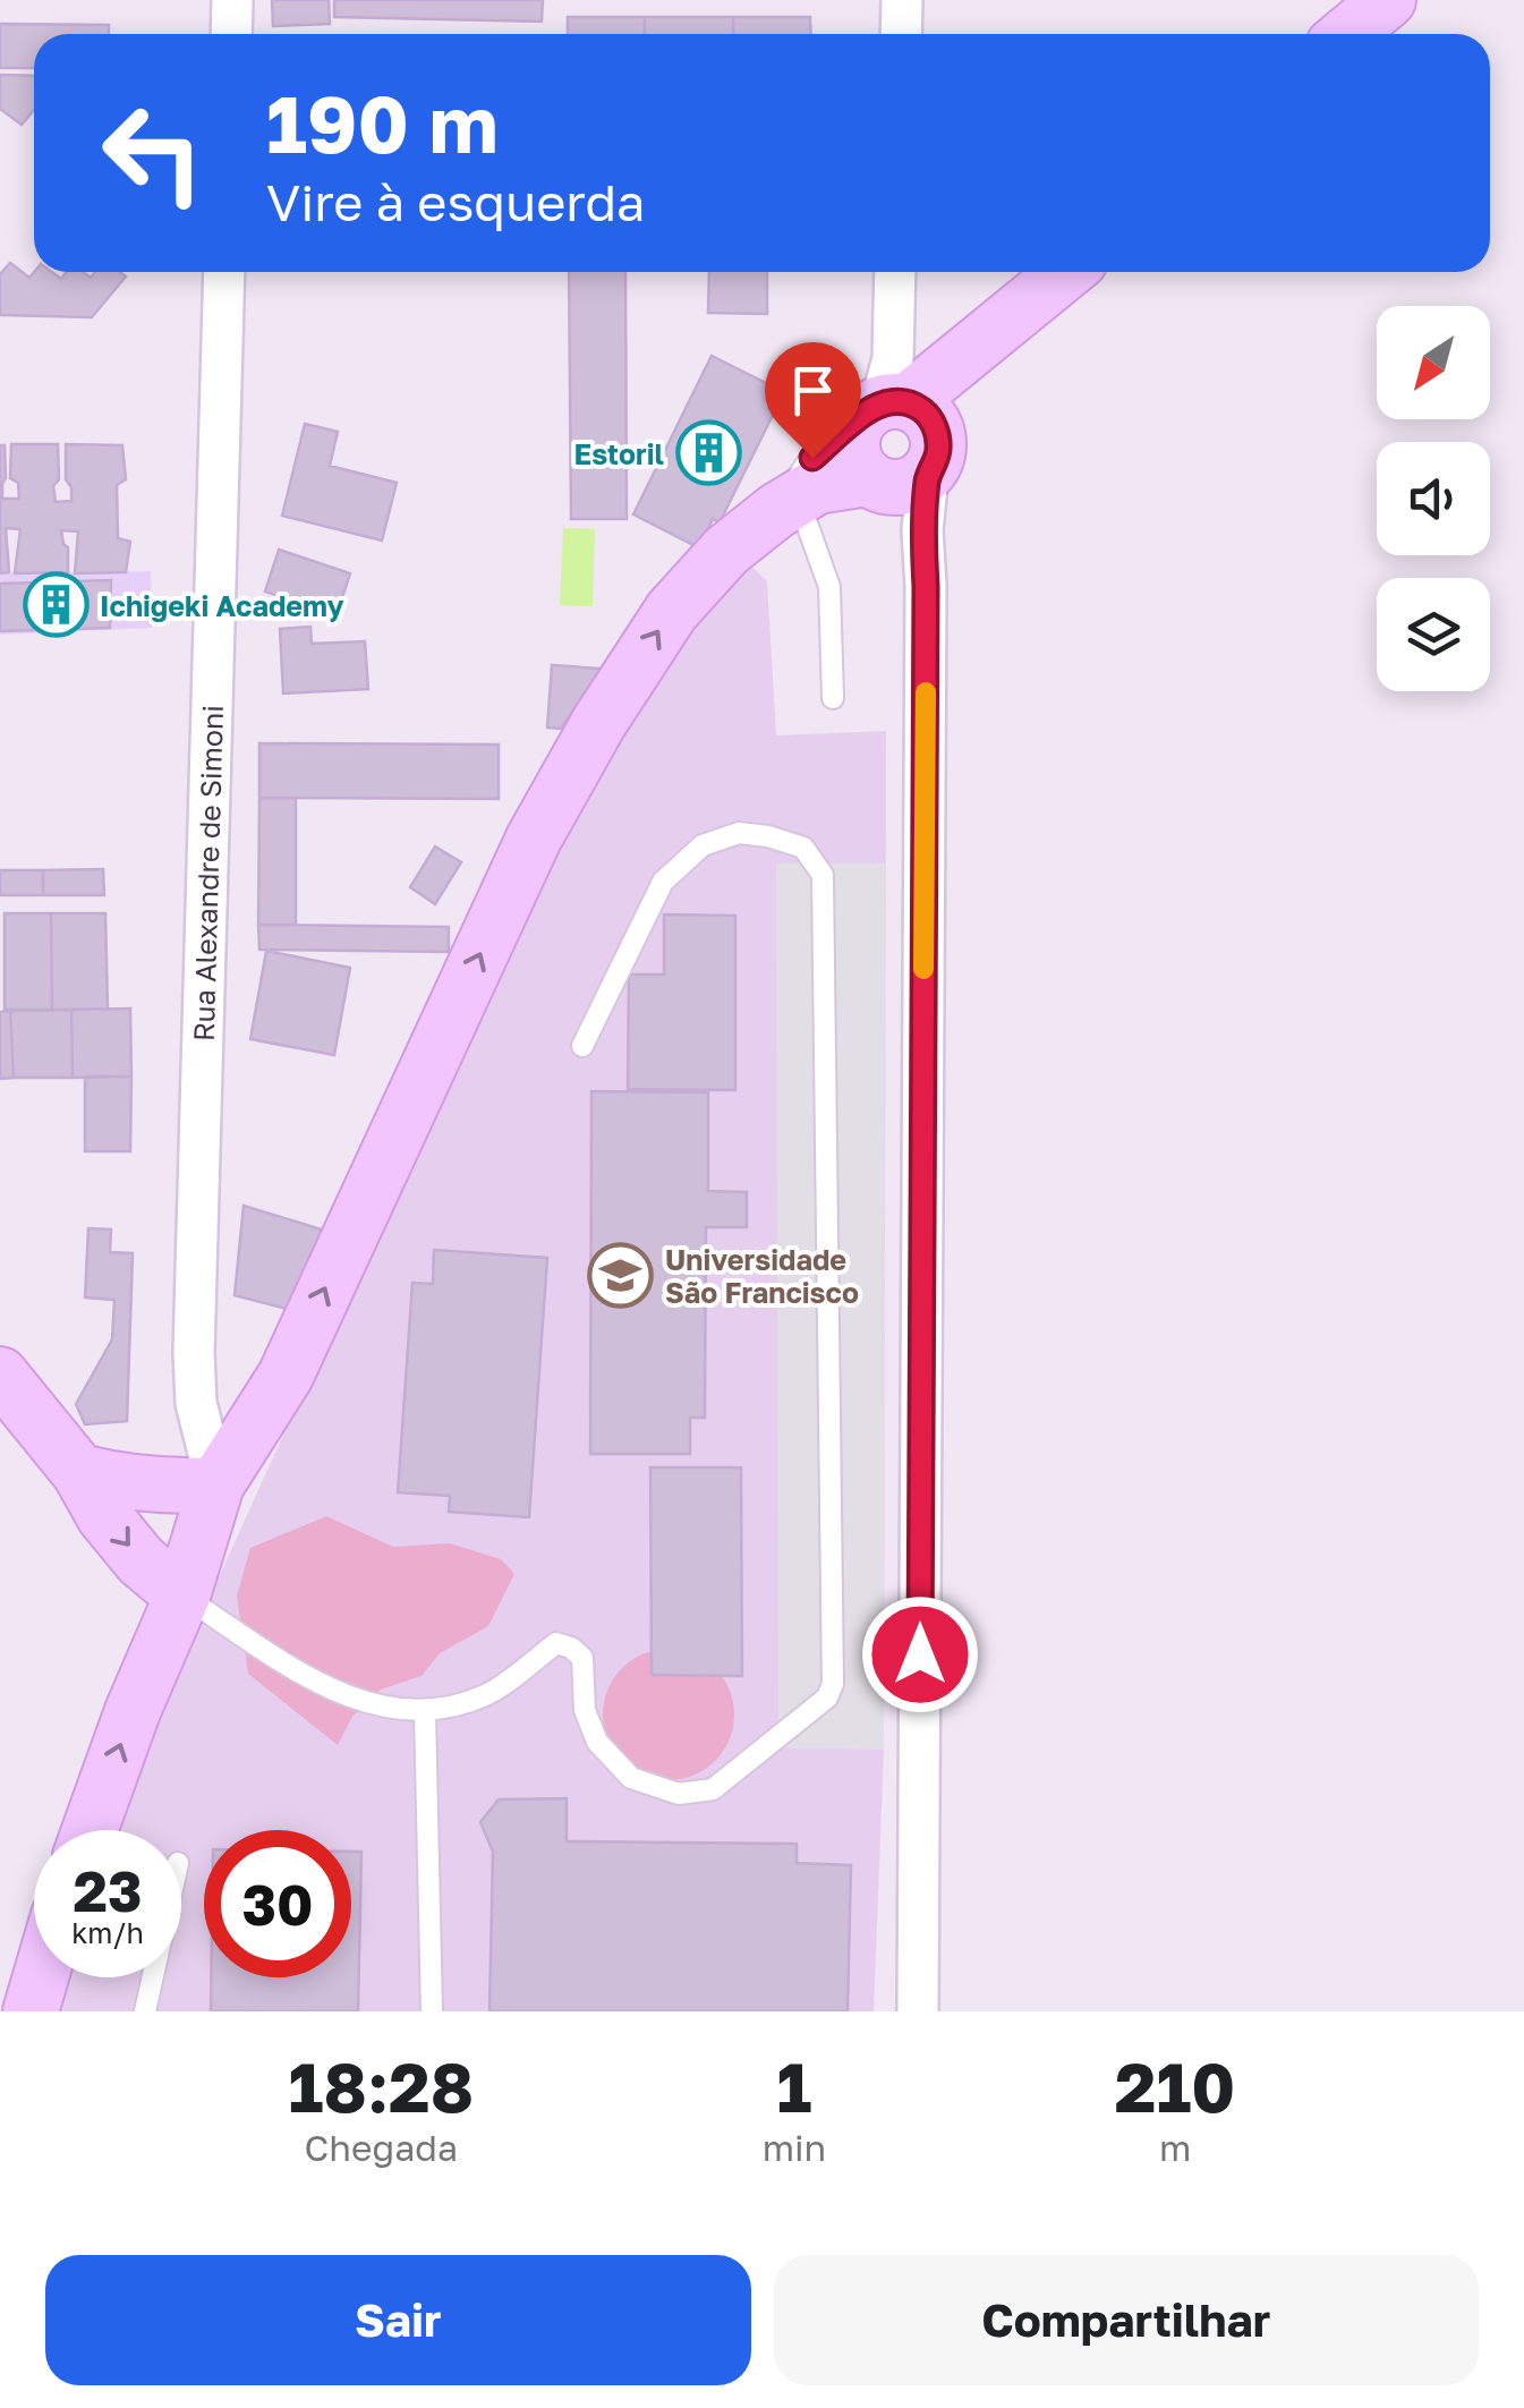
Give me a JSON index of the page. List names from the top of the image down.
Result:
{
  "streets": {
    "street": ["Rua Alexandre de Simoni"]
  },
  "places": {
    "building": ["Estoril", "Ichigeki Academy"],
    "school or university": ["Universidade São Francisco"]
  },
  "north": "bottom left",
  "page": {
    "turn": ["190 m", "Vire à esquerda"],
    "speed": "23 km/h",
    "limit": "30",
    "eta": [
      "18:28",
      "Chegada",
      "1",
      "min",
      "210",
      "m"
    ],
    "buttons": ["Sair", "Compartilhar"]
  }
}
